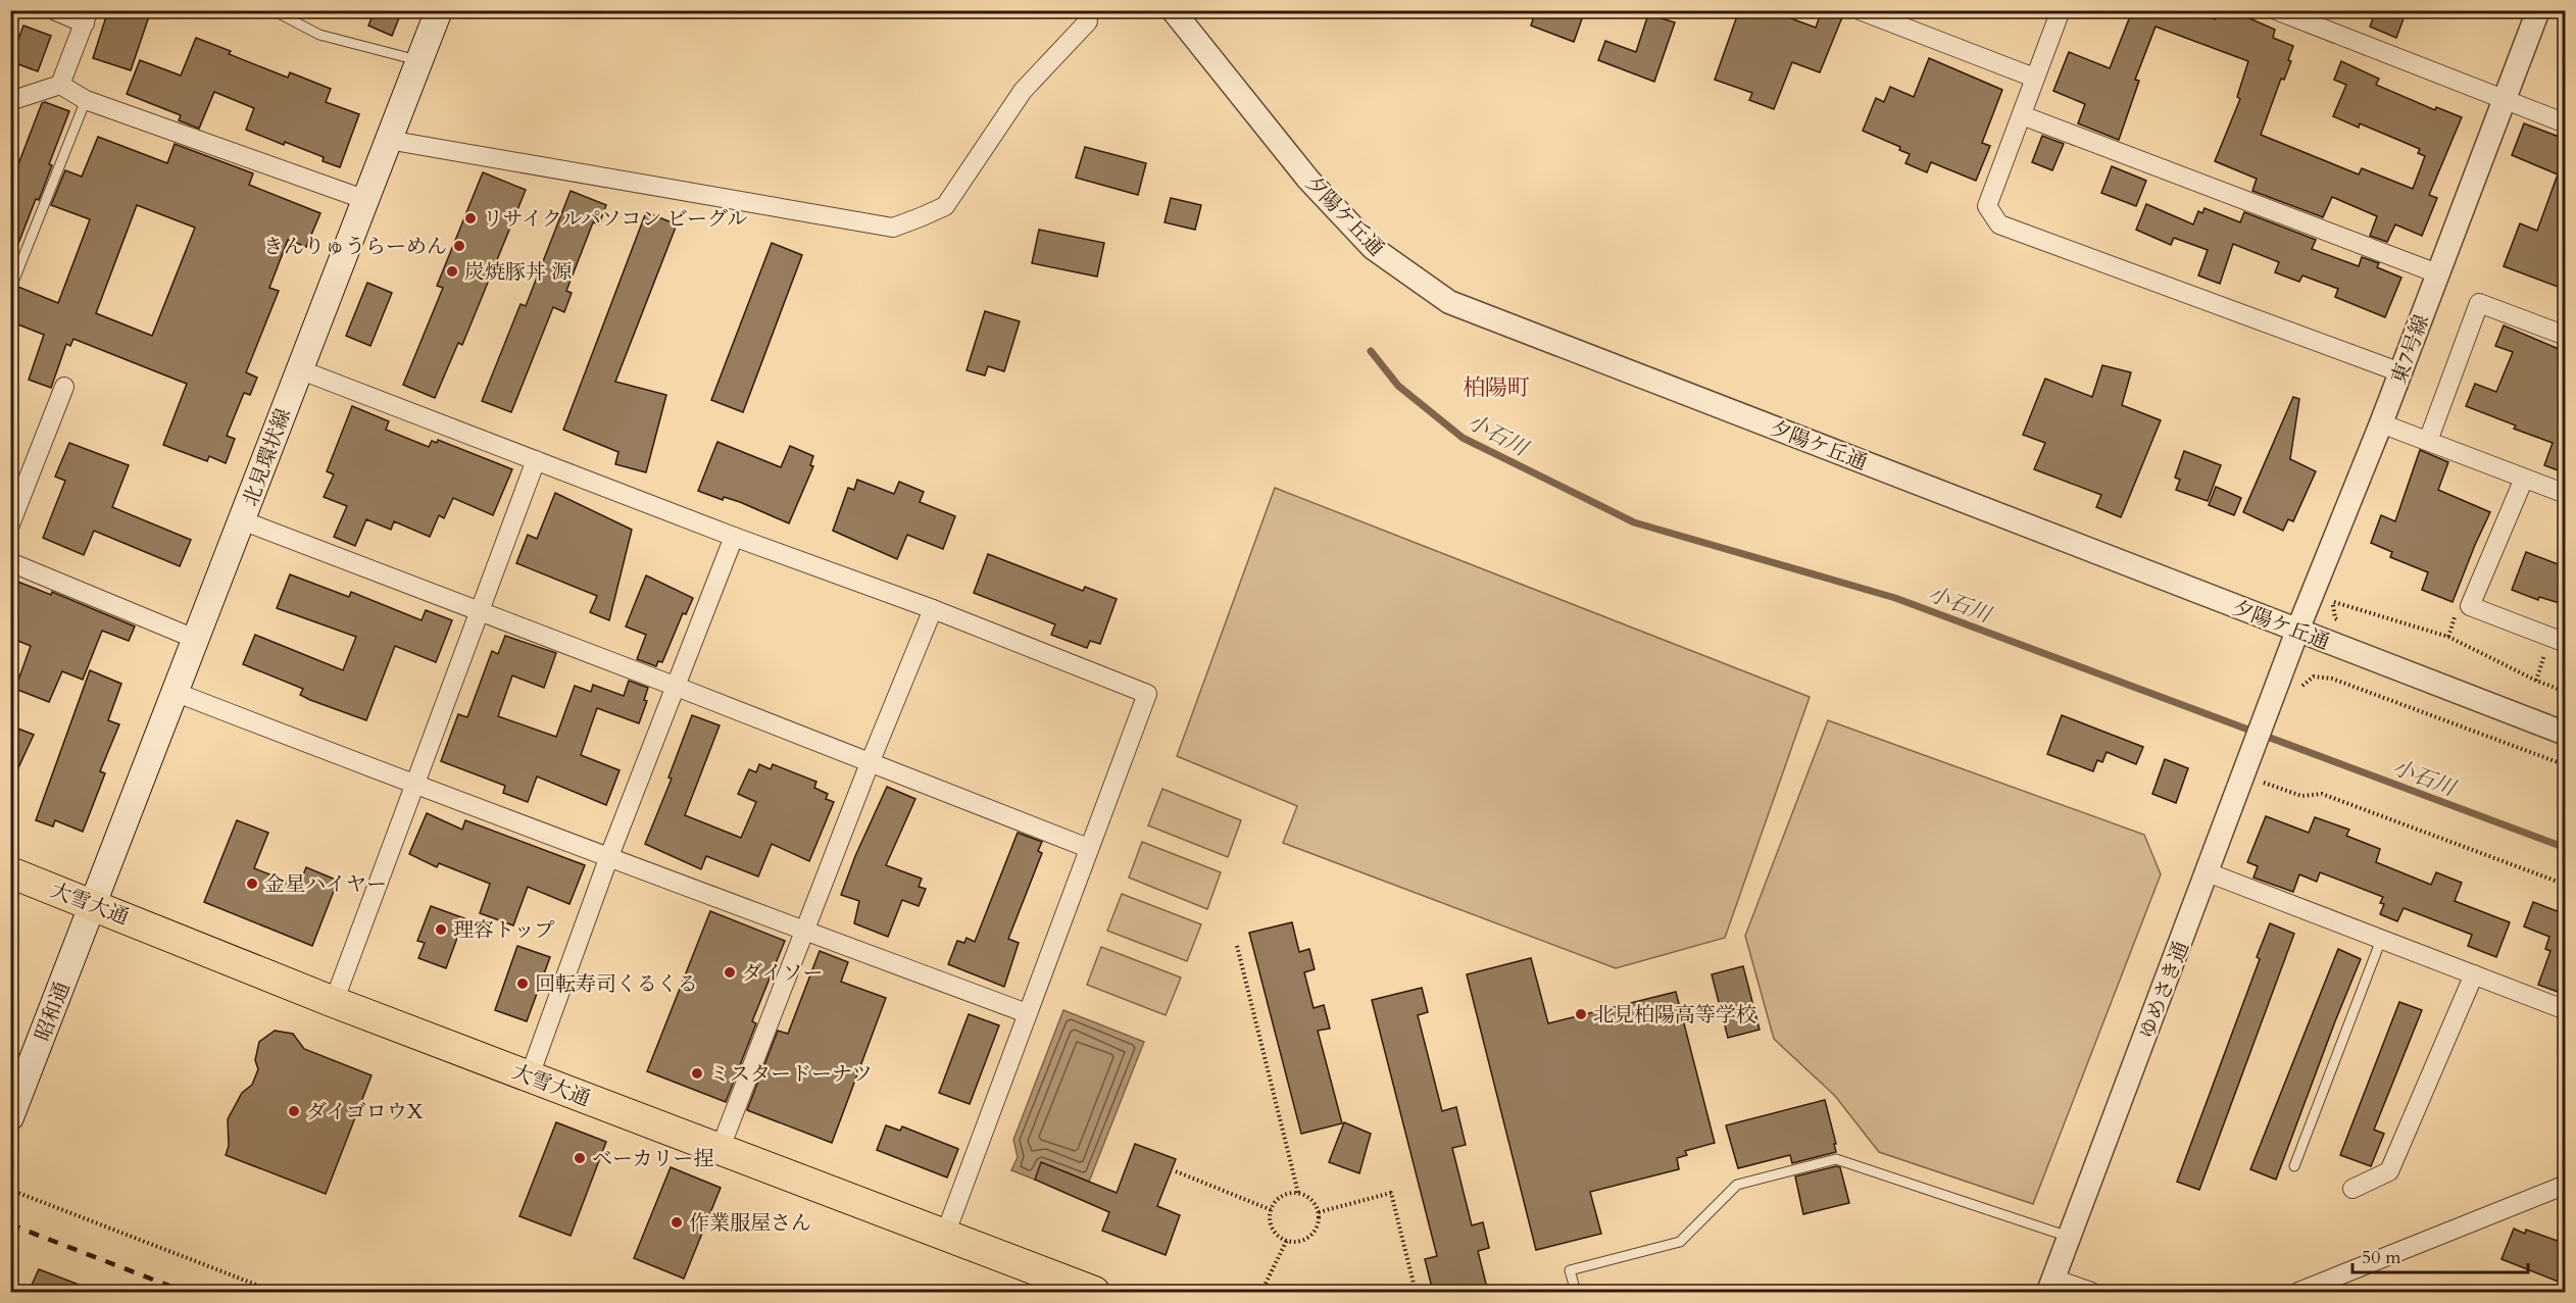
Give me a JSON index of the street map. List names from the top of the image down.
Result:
{
  "streets": {
    "highway": ["大雪大通"],
    "main road": ["北見環状線", "昭和通"],
    "street": ["夕陽ケ丘通", "東7号線", "ゆめさき通"]
  },
  "crossings": [
    ["夕陽ケ丘通", "東7号線"],
    ["東7号線", "ゆめさき通"],
    ["北見環状線", "大雪大通"],
    ["北見環状線", "昭和通"],
    ["大雪大通", "昭和通"]
  ],
  "districts": ["柏陽町"],
  "water": ["小石川"],
  "places": [
    "リサイクルパソコン ビーグル",
    "きんりゅうらーめん",
    "炭焼豚丼 源",
    "金星ハイヤー",
    "理容トップ",
    "ダイソー",
    "回転寿司くるくる",
    "北見柏陽高等学校",
    "ミスタードーナツ",
    "ダイゴロウX",
    "ベーカリー捏",
    "作業服屋さん"
  ],
  "scale_bar": "50 m"
}
